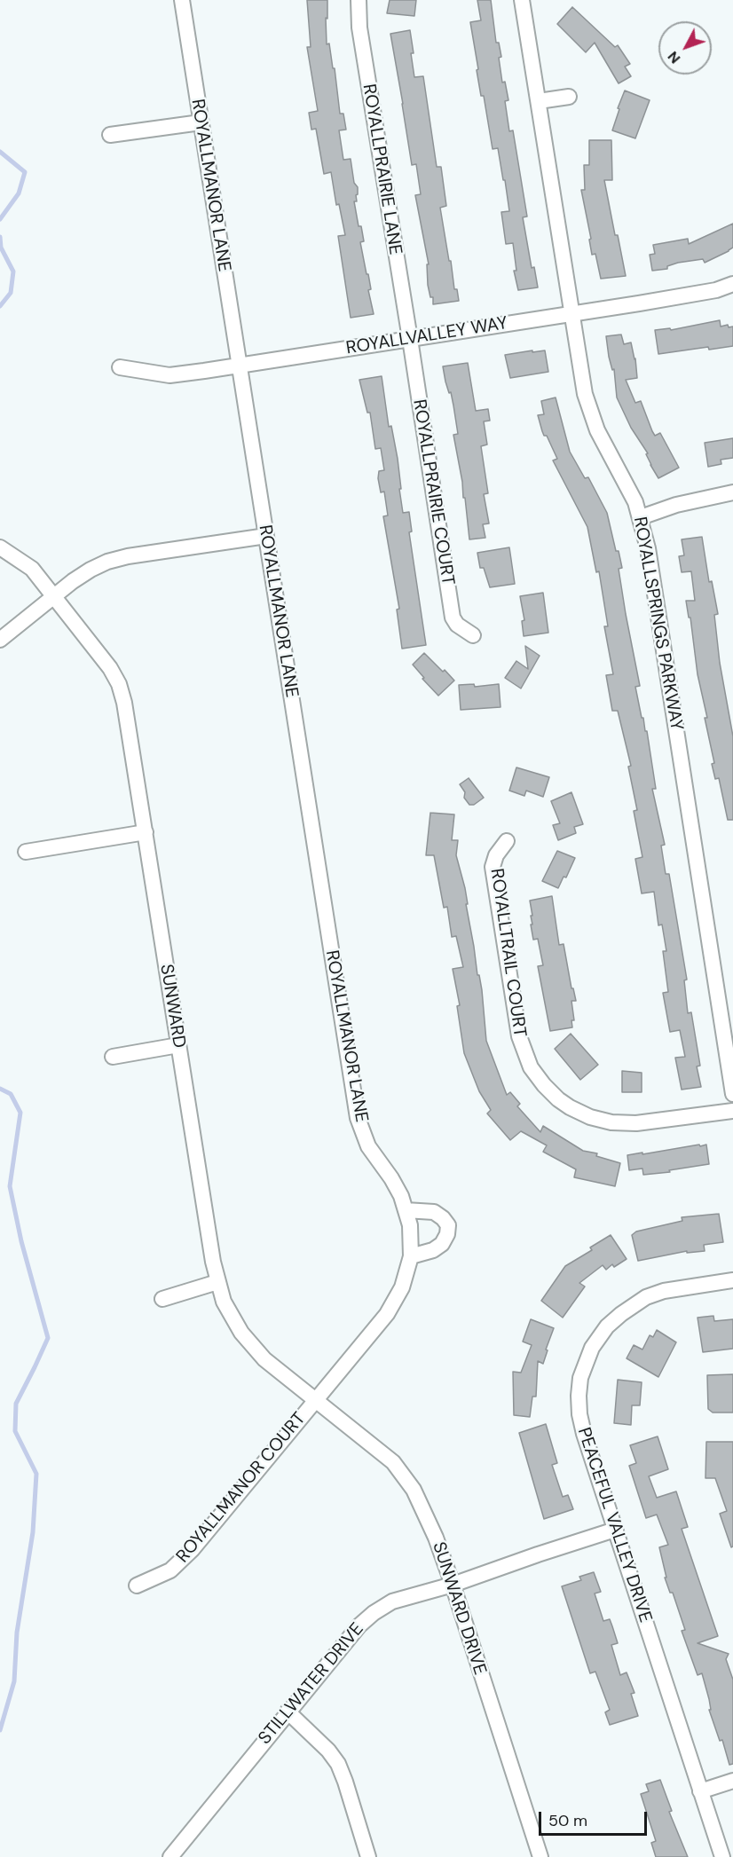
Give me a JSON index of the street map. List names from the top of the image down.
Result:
{
  "streets": {
    "street": [
      "ROYALLPRAIRIE LANE",
      "ROYALLMANOR LANE",
      "ROYALLVALLEY WAY",
      "ROYALLPRAIRIE COURT",
      "ROYALLSPRINGS PARKWAY",
      "ROYALLTRAIL COURT",
      "SUNWARD",
      "ROYALLMANOR COURT",
      "PEACEFUL VALLEY DRIVE",
      "SUNWARD DRIVE",
      "STILLWATER DRIVE"
    ]
  },
  "crossings": [
    ["ROYALLPRAIRIE LANE", "ROYALLVALLEY WAY"],
    ["ROYALLPRAIRIE LANE", "ROYALLPRAIRIE COURT"],
    ["ROYALLMANOR LANE", "ROYALLVALLEY WAY"],
    ["ROYALLMANOR LANE", "SUNWARD"],
    ["ROYALLMANOR LANE", "ROYALLMANOR COURT"],
    ["ROYALLMANOR LANE", "SUNWARD DRIVE"],
    ["ROYALLVALLEY WAY", "ROYALLPRAIRIE COURT"],
    ["ROYALLVALLEY WAY", "ROYALLSPRINGS PARKWAY"],
    ["SUNWARD", "ROYALLMANOR COURT"],
    ["SUNWARD", "SUNWARD DRIVE"],
    ["ROYALLMANOR COURT", "SUNWARD DRIVE"],
    ["PEACEFUL VALLEY DRIVE", "STILLWATER DRIVE"],
    ["SUNWARD DRIVE", "STILLWATER DRIVE"]
  ],
  "scale_bar": "50 m",
  "north": "bottom left"
}
